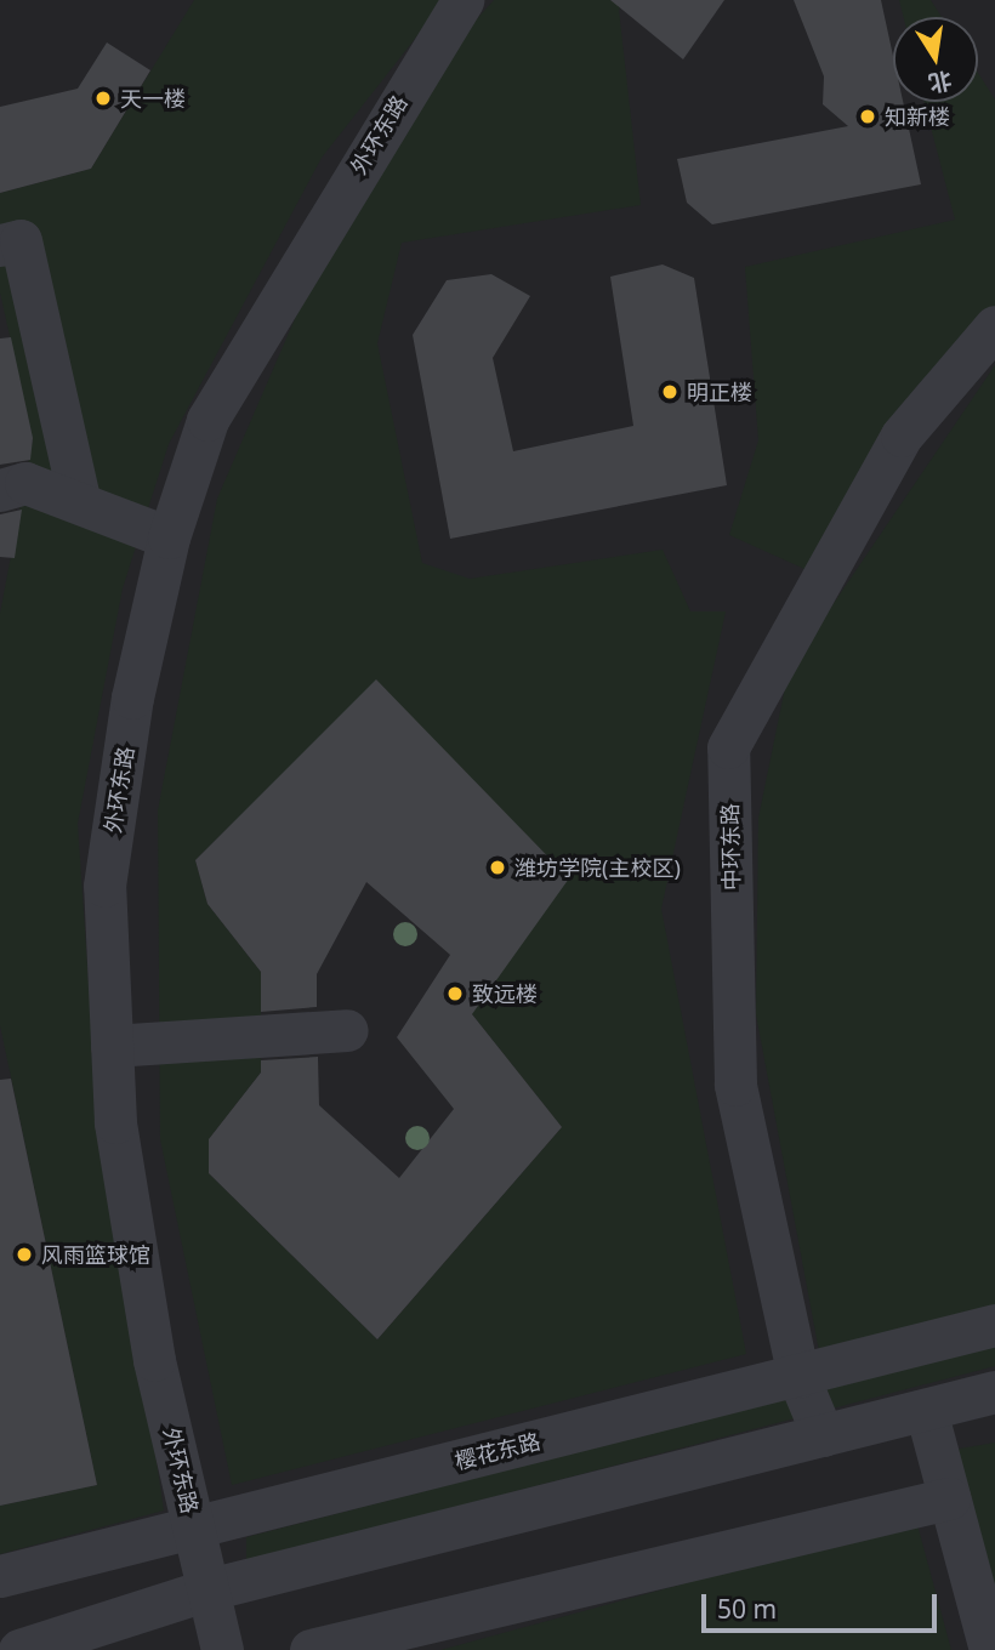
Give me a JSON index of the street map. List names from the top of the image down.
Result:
{
  "streets": {
    "street": ["外环东路", "中环东路", "樱花东路"]
  },
  "crossings": [
    ["外环东路", "樱花东路"],
    ["中环东路", "樱花东路"]
  ],
  "places": [
    "天一楼",
    "知新楼",
    "明正楼",
    "潍坊学院(主校区)",
    "致远楼",
    "风雨篮球馆"
  ],
  "scale_bar": "50 m",
  "north": "bottom"
}
